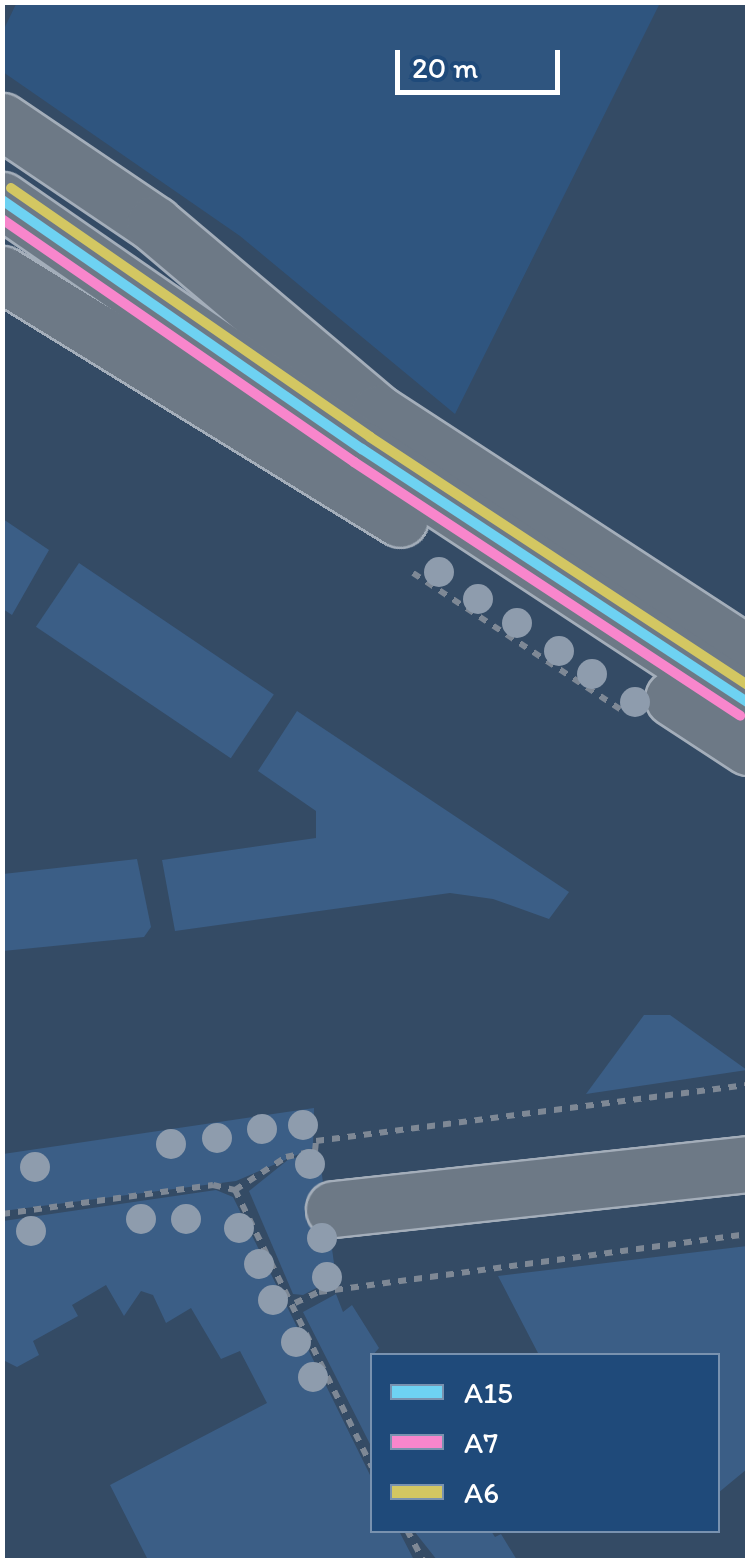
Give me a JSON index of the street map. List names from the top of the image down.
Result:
{
  "lines": ["transit line A6", "transit line A15", "transit line A7"],
  "legend": ["A15", "A7", "A6"],
  "scale_bar": "20 m"
}
